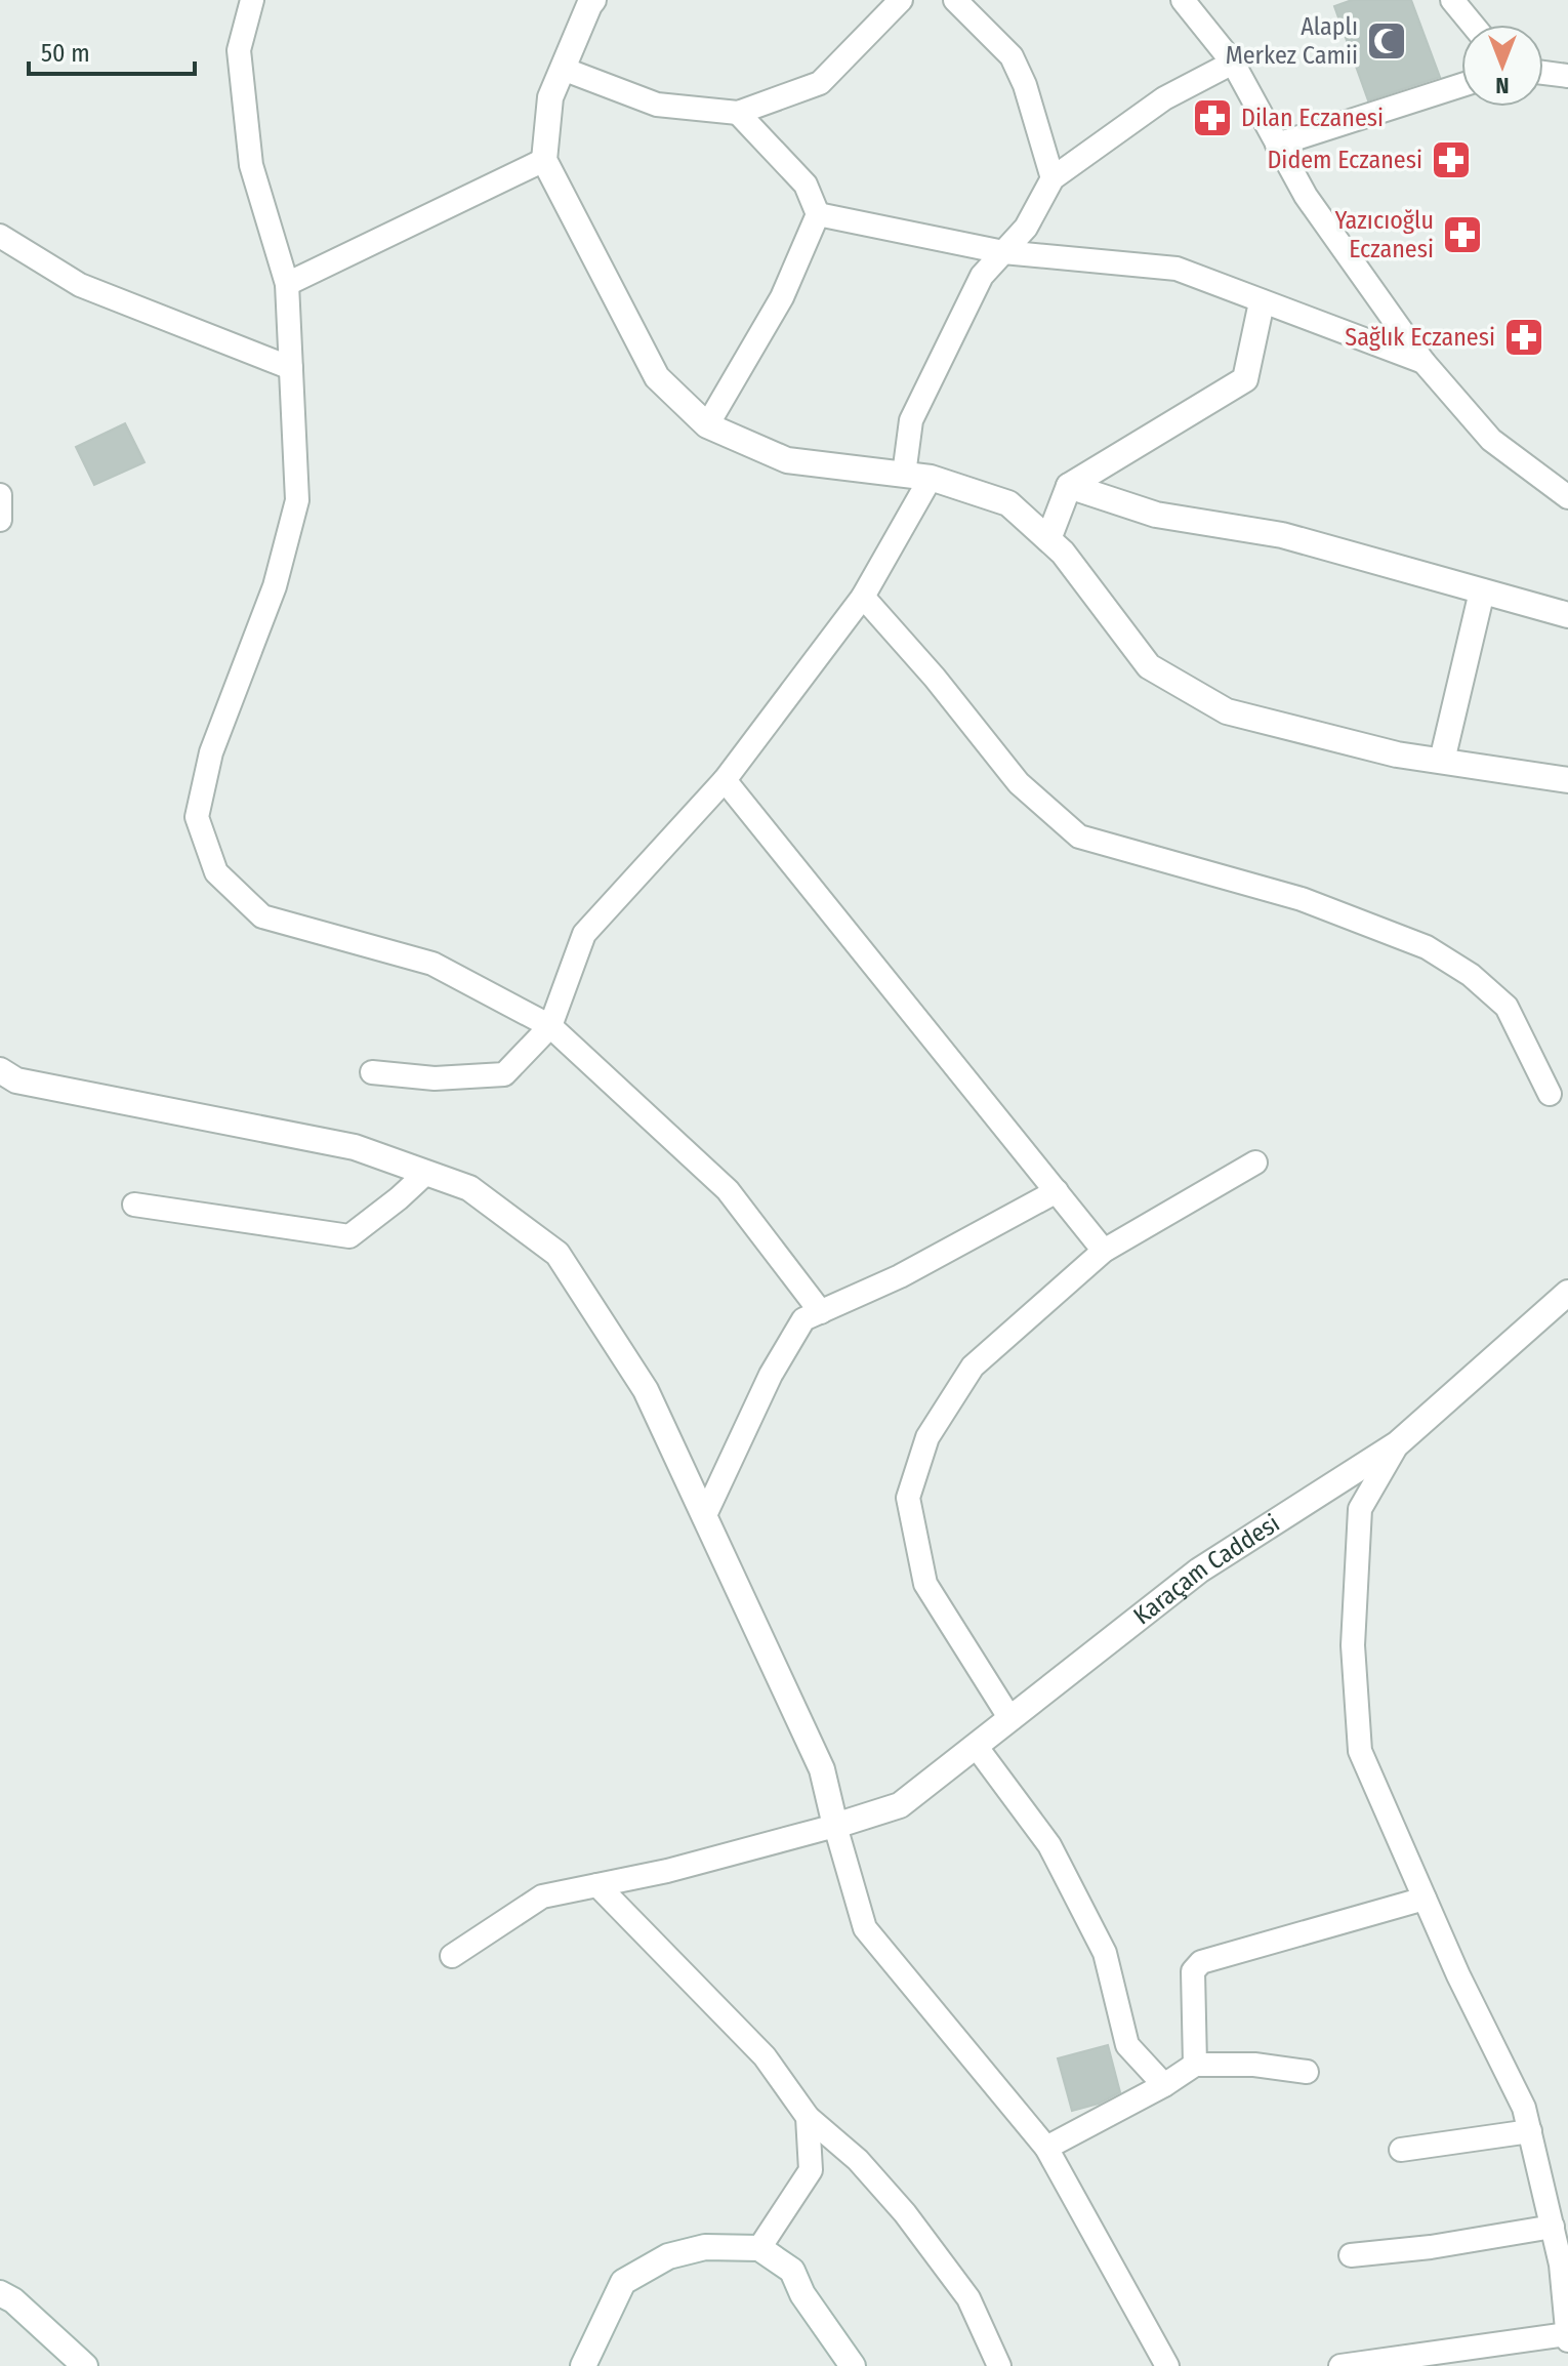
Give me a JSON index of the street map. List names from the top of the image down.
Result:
{
  "streets": {
    "street": ["Karaçam Caddesi"]
  },
  "places": {
    "mosque": ["Alaplı Merkez Camii"],
    "pharmacy": [
      "Dilan Eczanesi",
      "Didem Eczanesi",
      "Yazıcıoğlu Eczanesi",
      "Sağlık Eczanesi"
    ]
  },
  "scale_bar": "50 m",
  "north": "bottom"
}
